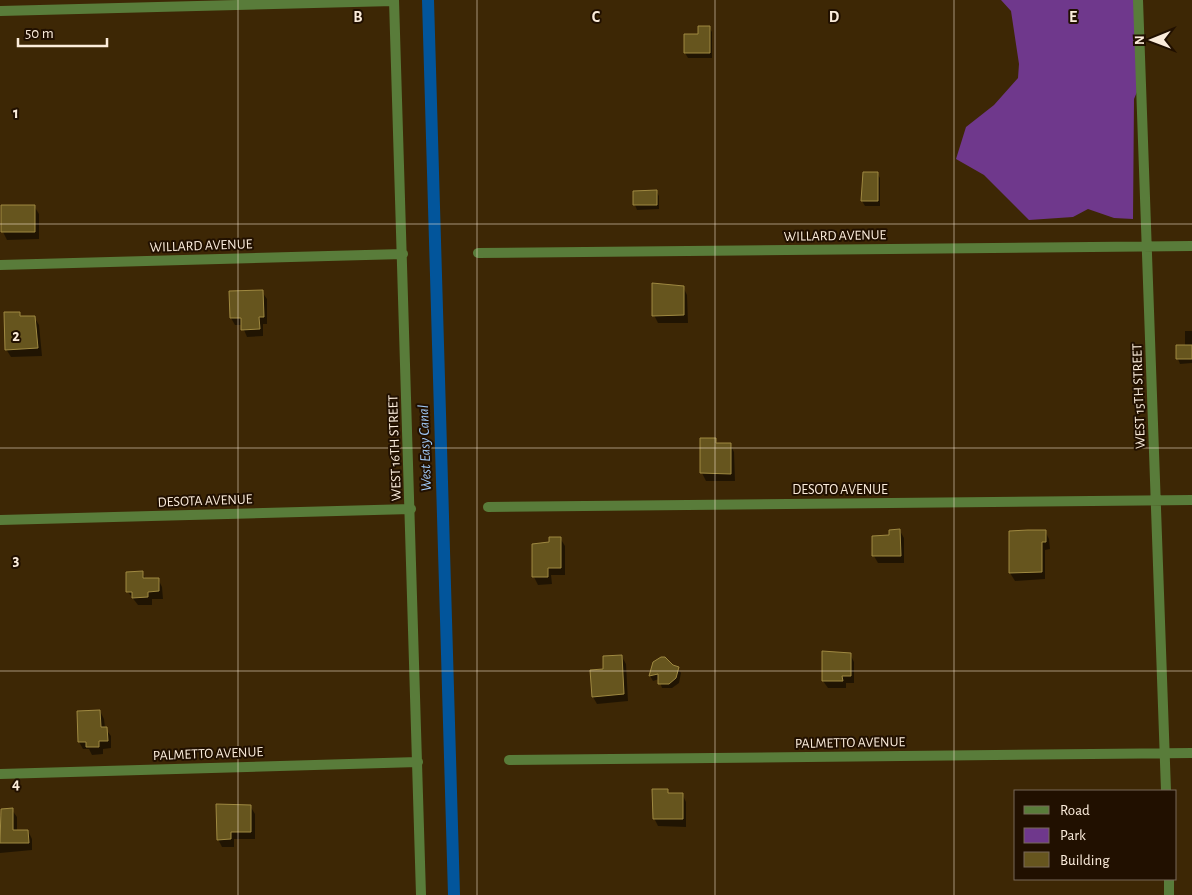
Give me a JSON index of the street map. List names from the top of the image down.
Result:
{
  "streets": {
    "street": [
      "WILLARD AVENUE",
      "WEST 15TH STREET",
      "WEST 16TH STREET",
      "DESOTO AVENUE",
      "DESOTA AVENUE",
      "PALMETTO AVENUE"
    ]
  },
  "crossings": [
    ["WILLARD AVENUE", "WEST 15TH STREET"],
    ["WILLARD AVENUE", "WEST 16TH STREET"],
    ["WEST 15TH STREET", "DESOTO AVENUE"],
    ["WEST 15TH STREET", "PALMETTO AVENUE"],
    ["WEST 16TH STREET", "DESOTA AVENUE"],
    ["WEST 16TH STREET", "PALMETTO AVENUE"]
  ],
  "water": ["West Easy Canal"],
  "legend": ["Road", "Park", "Building"],
  "scale_bar": "50 m",
  "north": "left",
  "grid": {
    "columns": [
      "B",
      "C",
      "D",
      "E"
    ],
    "rows": [
      "1",
      "2",
      "3",
      "4"
    ]
  }
}
